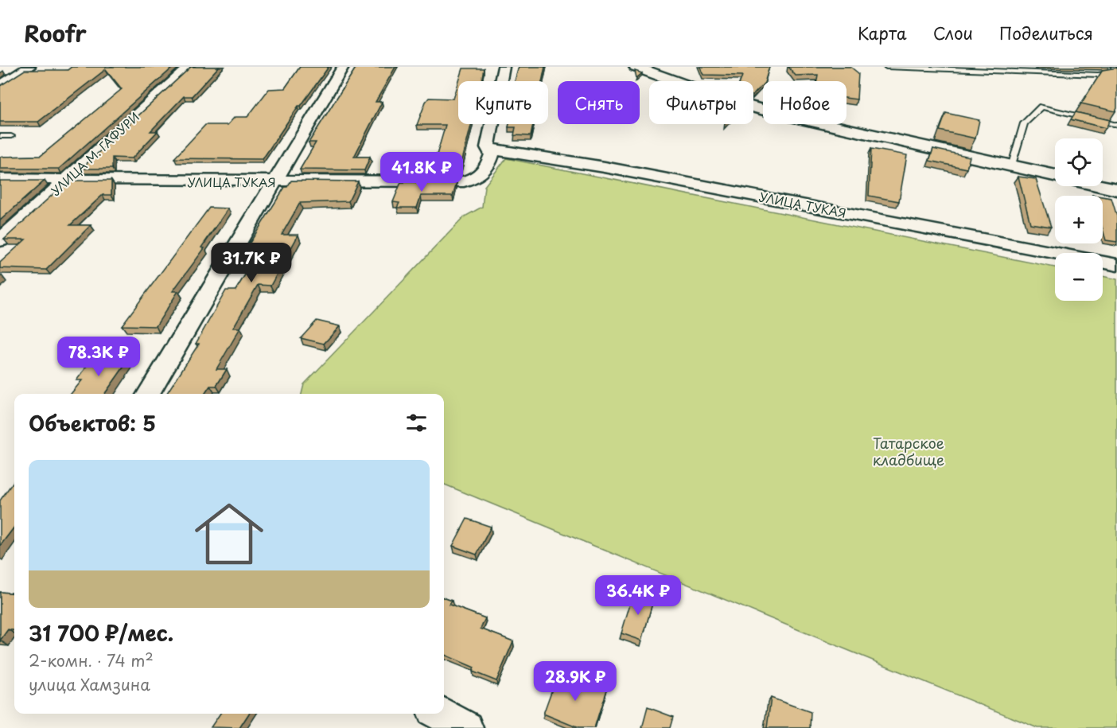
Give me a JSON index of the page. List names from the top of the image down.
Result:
{
  "streets": {
    "street": ["УЛИЦА М. ГАФУРИ", "УЛИЦА ТУКАЯ"]
  },
  "crossings": [
    ["УЛИЦА М. ГАФУРИ", "УЛИЦА ТУКАЯ"]
  ],
  "parks": ["Татарское кладбище"],
  "page": {
    "header": "Roofr",
    "nav": ["Карта", "Слои", "Поделиться"],
    "chip": [
      "Купить",
      "Снять",
      "Фильтры",
      "Новое"
    ],
    "map_buttons": ["+", "−"],
    "price": [
      "41.8K ₽",
      "31.7K ₽",
      "78.3K ₽",
      "36.4K ₽",
      "28.9K ₽"
    ],
    "heading": "Объектов: 5",
    "list": [
      {
        "name": "31 700 ₽/мес.",
        "note": "2-комн. · 74 m² · улица Хамзина"
      }
    ]
  }
}
